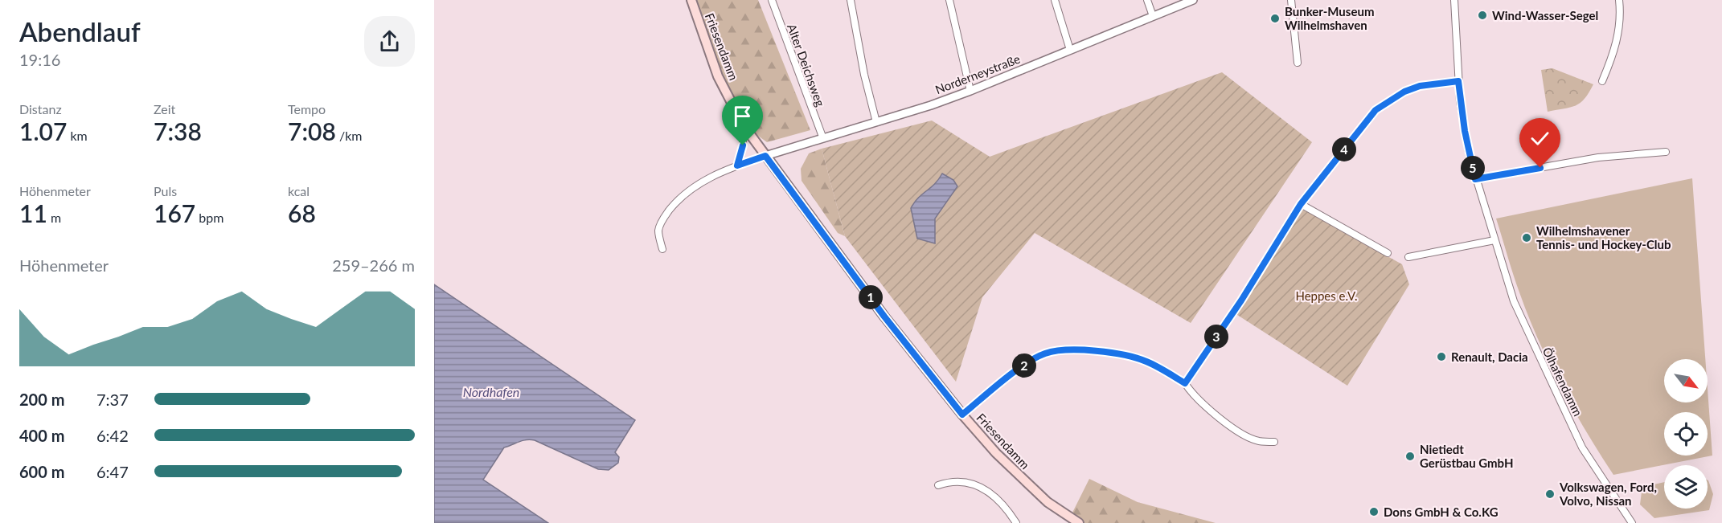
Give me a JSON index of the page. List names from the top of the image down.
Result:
{
  "streets": {
    "main road": ["Friesendamm"],
    "street": ["Alter Deichsweg", "Norderneystraße", "Ölhafendamm"]
  },
  "crossings": [
    ["Friesendamm", "Norderneystraße"],
    ["Alter Deichsweg", "Norderneystraße"]
  ],
  "water": ["Nordhafen"],
  "parks": ["Heppes e.V."],
  "places": [
    "Wind-Wasser-Segel",
    "Bunker-Museum Wilhelmshaven",
    "Wilhelmshavener Tennis- und Hockey-Club",
    "Renault, Dacia",
    "Nietiedt Gerüstbau GmbH",
    "Volkswagen, Ford, Volvo, Nissan",
    "Dons GmbH & Co.KG"
  ],
  "north": "bottom right",
  "page": {
    "heading": ["Abendlauf", "19:16"],
    "stats": [
      ["Distanz", "1.07 km"],
      ["Zeit", "7:38"],
      ["Tempo", "7:08 /km"],
      ["Höhenmeter", "11 m"],
      ["Puls", "167 bpm"],
      ["kcal", "68"]
    ],
    "pins": [
      "4",
      "5",
      "1",
      "3",
      "2"
    ],
    "chart": ["Höhenmeter", "259–266 m"],
    "list": [
      {
        "name": "200 m",
        "note": "7:37"
      },
      {
        "name": "400 m",
        "note": "6:42"
      },
      {
        "name": "600 m",
        "note": "6:47"
      }
    ]
  }
}
